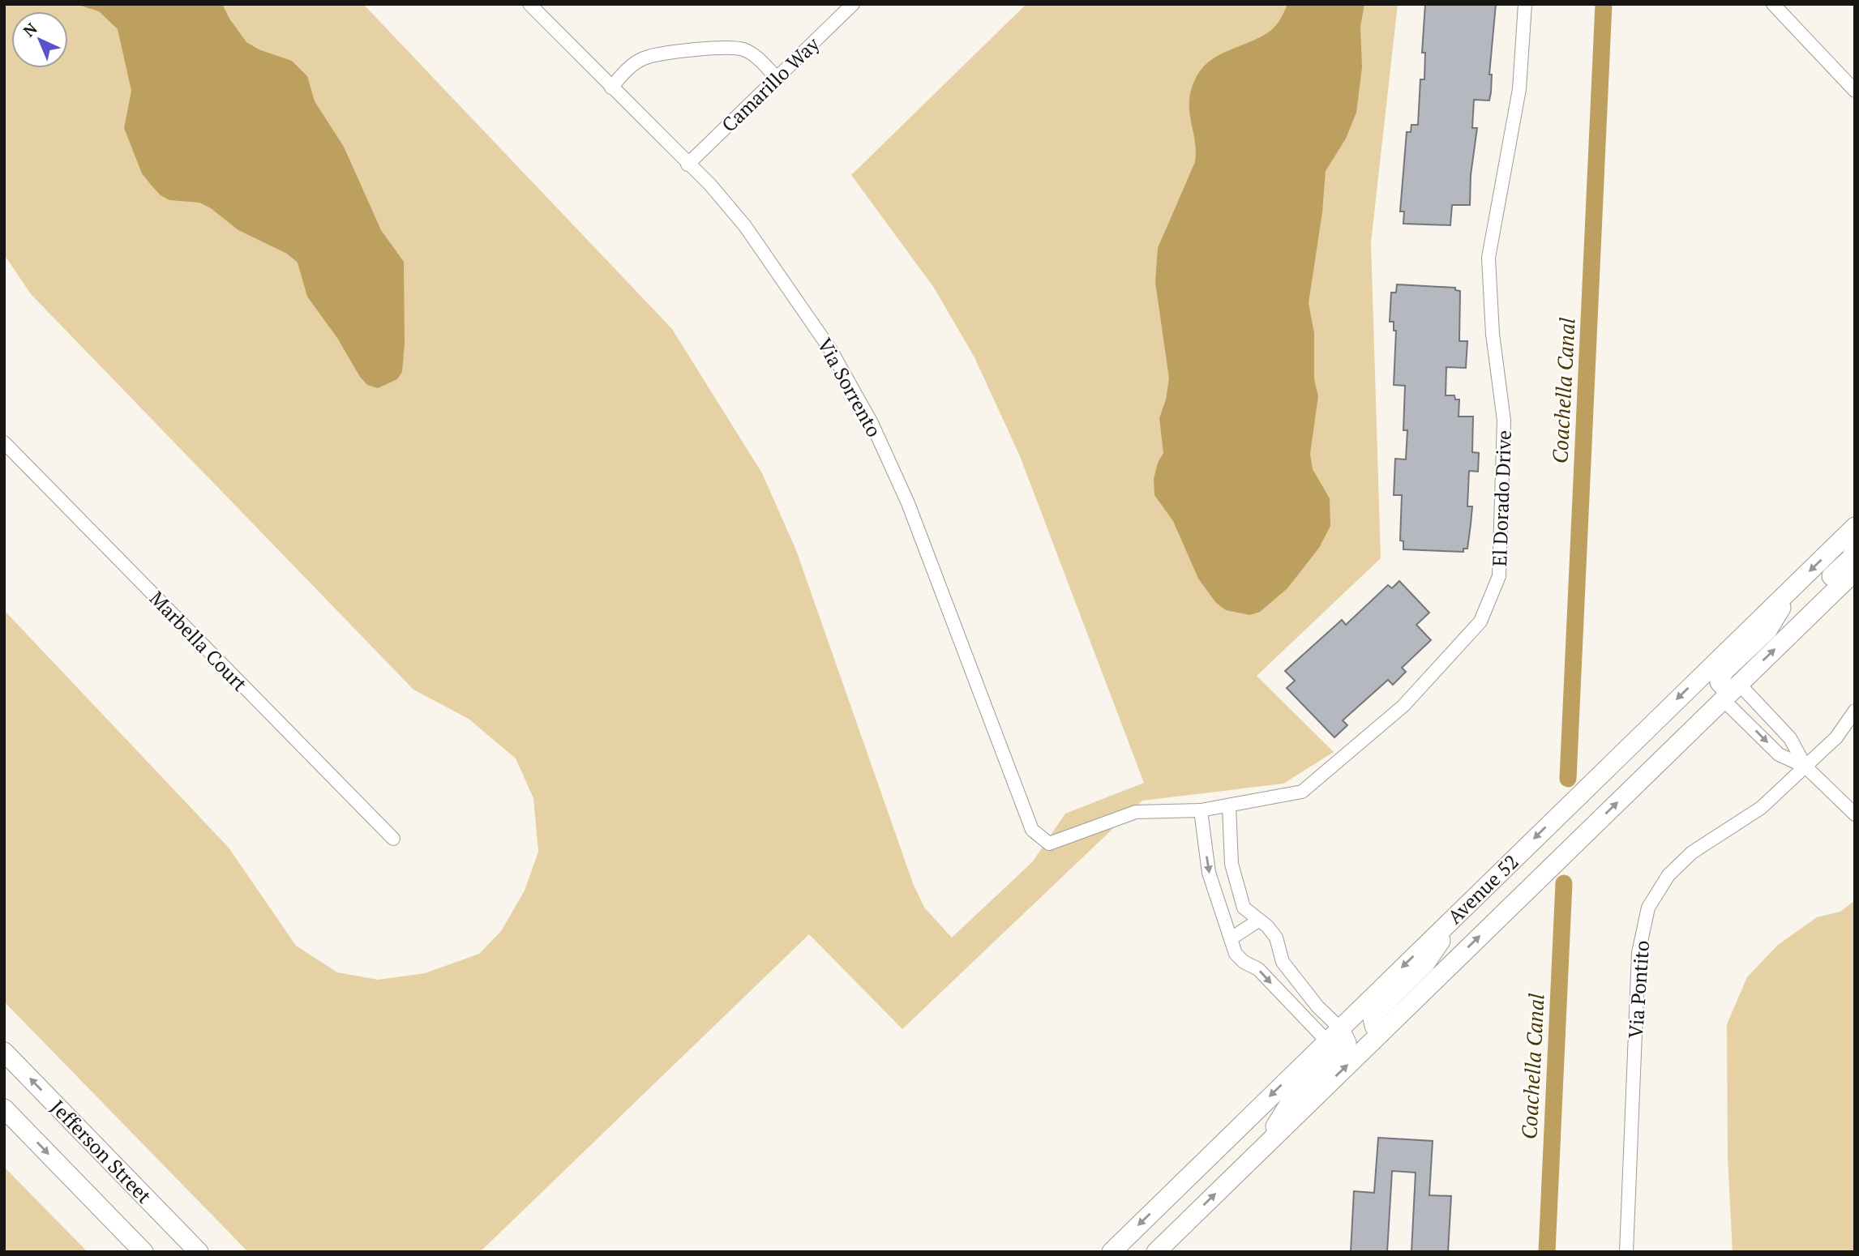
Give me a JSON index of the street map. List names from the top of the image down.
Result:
{
  "streets": {
    "main road": ["Avenue 52", "Jefferson Street"],
    "street": [
      "Camarillo Way",
      "Via Sorrento",
      "El Dorado Drive",
      "Marbella Court",
      "Via Pontito"
    ]
  },
  "crossings": [
    ["Camarillo Way", "Via Sorrento"],
    ["Via Sorrento", "El Dorado Drive"]
  ],
  "water": ["Coachella Canal"],
  "north": "top left"
}
